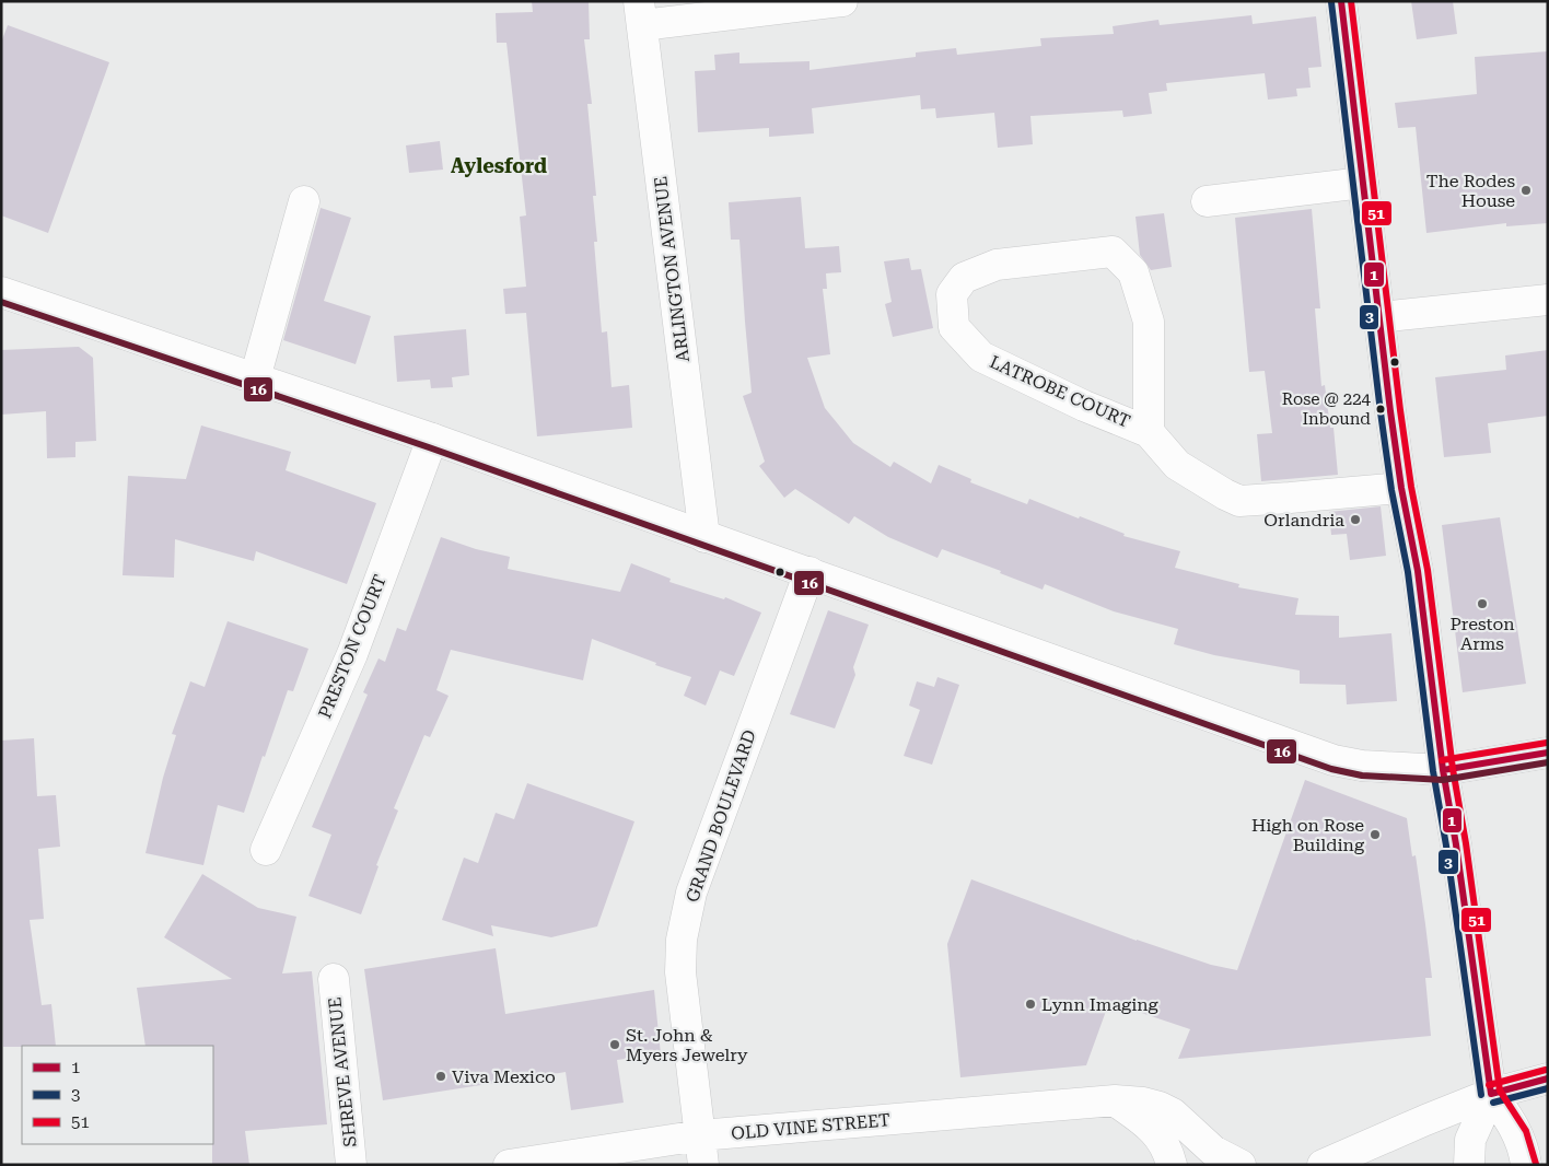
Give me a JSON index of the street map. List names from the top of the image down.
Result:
{
  "streets": {
    "street": [
      "ARLINGTON AVENUE",
      "LATROBE COURT",
      "PRESTON COURT",
      "GRAND BOULEVARD",
      "SHREVE AVENUE",
      "OLD VINE STREET"
    ]
  },
  "crossings": [
    ["GRAND BOULEVARD", "OLD VINE STREET"]
  ],
  "districts": ["Aylesford"],
  "places": [
    "The Rodes House",
    "Rose @ 224 Inbound",
    "Orlandria",
    "Preston Arms",
    "High on Rose Building",
    "Lynn Imaging",
    "St. John & Myers Jewelry",
    "Viva Mexico"
  ],
  "lines": [
    "transit line 1",
    "transit line 51",
    "transit line 3",
    "transit line 16"
  ],
  "legend": ["1", "3", "51"]
}
